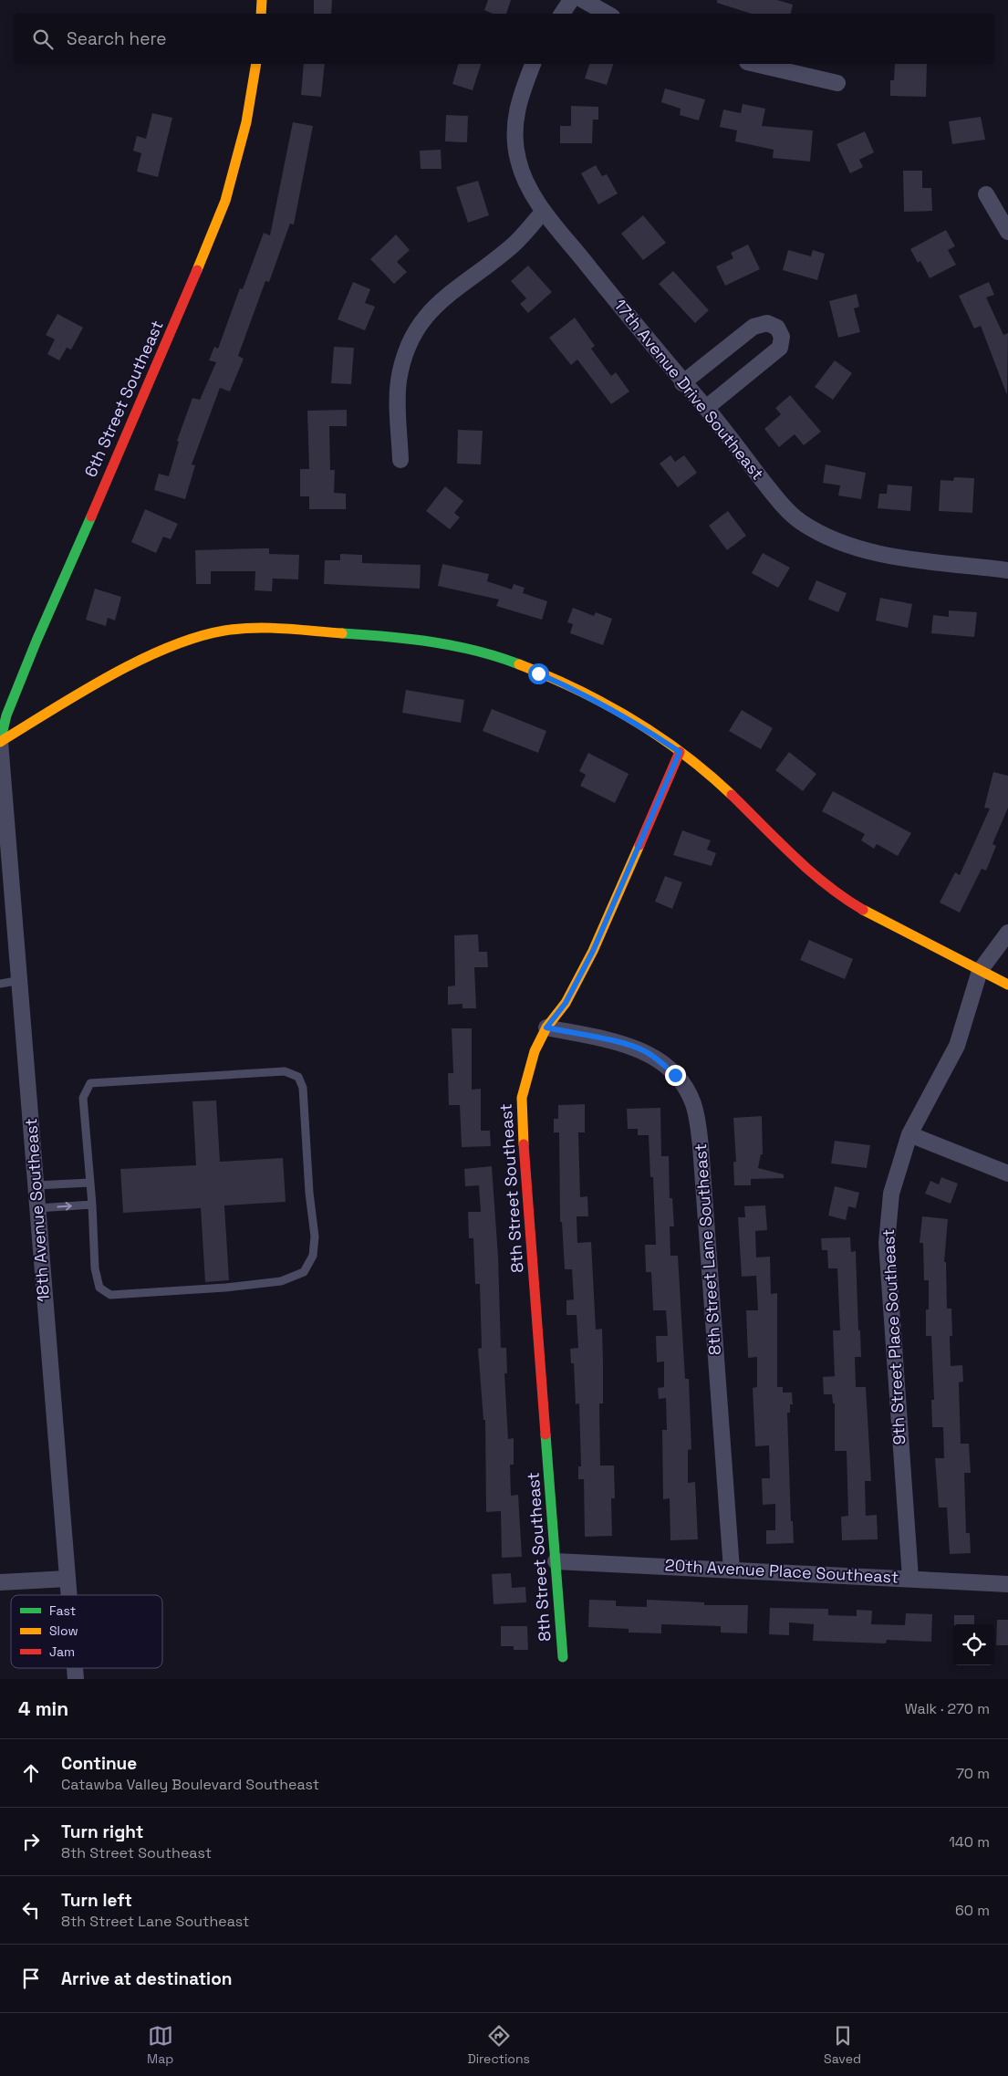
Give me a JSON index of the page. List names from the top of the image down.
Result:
{
  "streets": {
    "street": [
      "17th Avenue Drive Southeast",
      "6th Street Southeast",
      "8th Street Southeast",
      "18th Avenue Southeast",
      "8th Street Lane Southeast",
      "9th Street Place Southeast",
      "20th Avenue Place Southeast"
    ]
  },
  "crossings": [
    ["6th Street Southeast", "18th Avenue Southeast"],
    ["8th Street Southeast", "8th Street Lane Southeast"],
    ["8th Street Southeast", "20th Avenue Place Southeast"],
    ["8th Street Lane Southeast", "20th Avenue Place Southeast"],
    ["9th Street Place Southeast", "20th Avenue Place Southeast"]
  ],
  "legend": ["Fast", "Slow", "Jam"],
  "page": {
    "search": "Search here",
    "heading": ["4 min", "Walk · 270 m"],
    "list": [
      ["Continue", "Catawba Valley Boulevard Southeast", "70 m"],
      ["Turn right", "8th Street Southeast", "140 m"],
      ["Turn left", "8th Street Lane Southeast", "60 m"],
      "Arrive at destination"
    ],
    "nav": ["Map", "Directions", "Saved"]
  }
}
